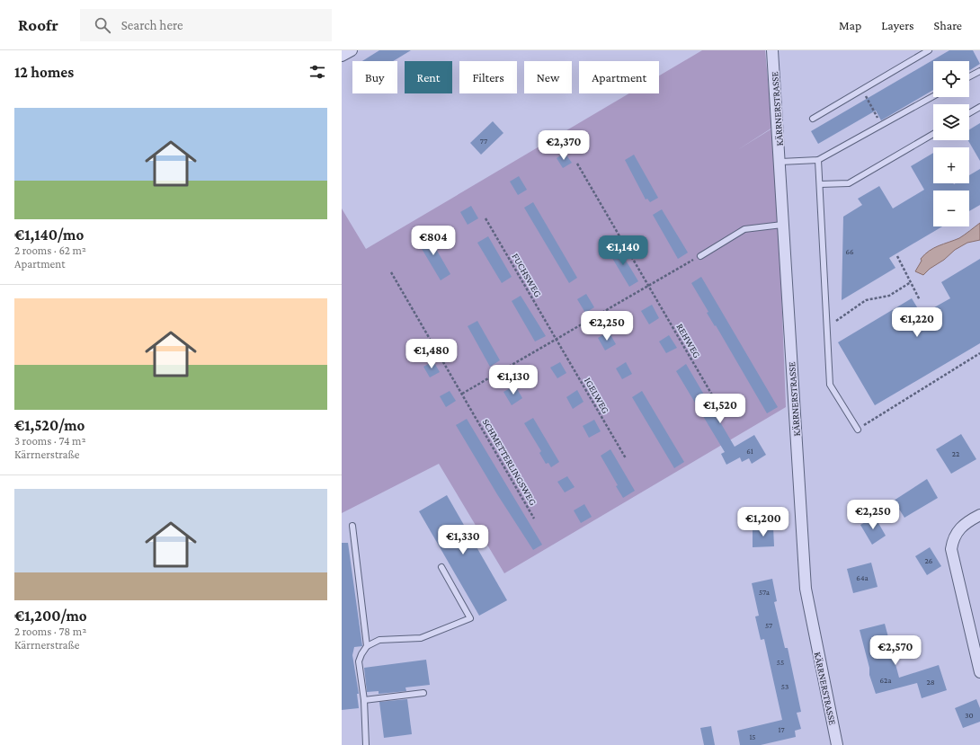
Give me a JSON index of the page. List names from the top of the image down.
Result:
{
  "streets": {
    "street": ["KÄRRNERSTRASSE"],
    "path": [
      "FUCHSWEG",
      "REHWEG",
      "IGELWEG",
      "SCHMETTERLINGSWEG"
    ]
  },
  "crossings": [
    ["FUCHSWEG", "IGELWEG"]
  ],
  "house_numbers": [
    "77",
    "66",
    "61",
    "22",
    "26",
    "64a",
    "57a",
    "57",
    "55",
    "62a",
    "28",
    "53",
    "30",
    "17",
    "15"
  ],
  "page": {
    "header": "Roofr",
    "search": "Search here",
    "nav": ["Map", "Layers", "Share"],
    "heading": "12 homes",
    "map_buttons": ["+", "−"],
    "chip": [
      "Buy",
      "Rent",
      "Filters",
      "New",
      "Apartment"
    ],
    "list": [
      {
        "name": "€1,140/mo",
        "note": "2 rooms · 62 m² · Apartment"
      },
      {
        "name": "€1,520/mo",
        "note": "3 rooms · 74 m² · Kärrnerstraße"
      },
      {
        "name": "€1,200/mo",
        "note": "2 rooms · 78 m² · Kärrnerstraße"
      }
    ],
    "price": [
      "€2,370",
      "€804",
      "€1,140",
      "€1,220",
      "€2,250",
      "€1,480",
      "€1,130",
      "€1,520",
      "€2,250",
      "€1,200",
      "€1,330",
      "€2,570"
    ]
  }
}
